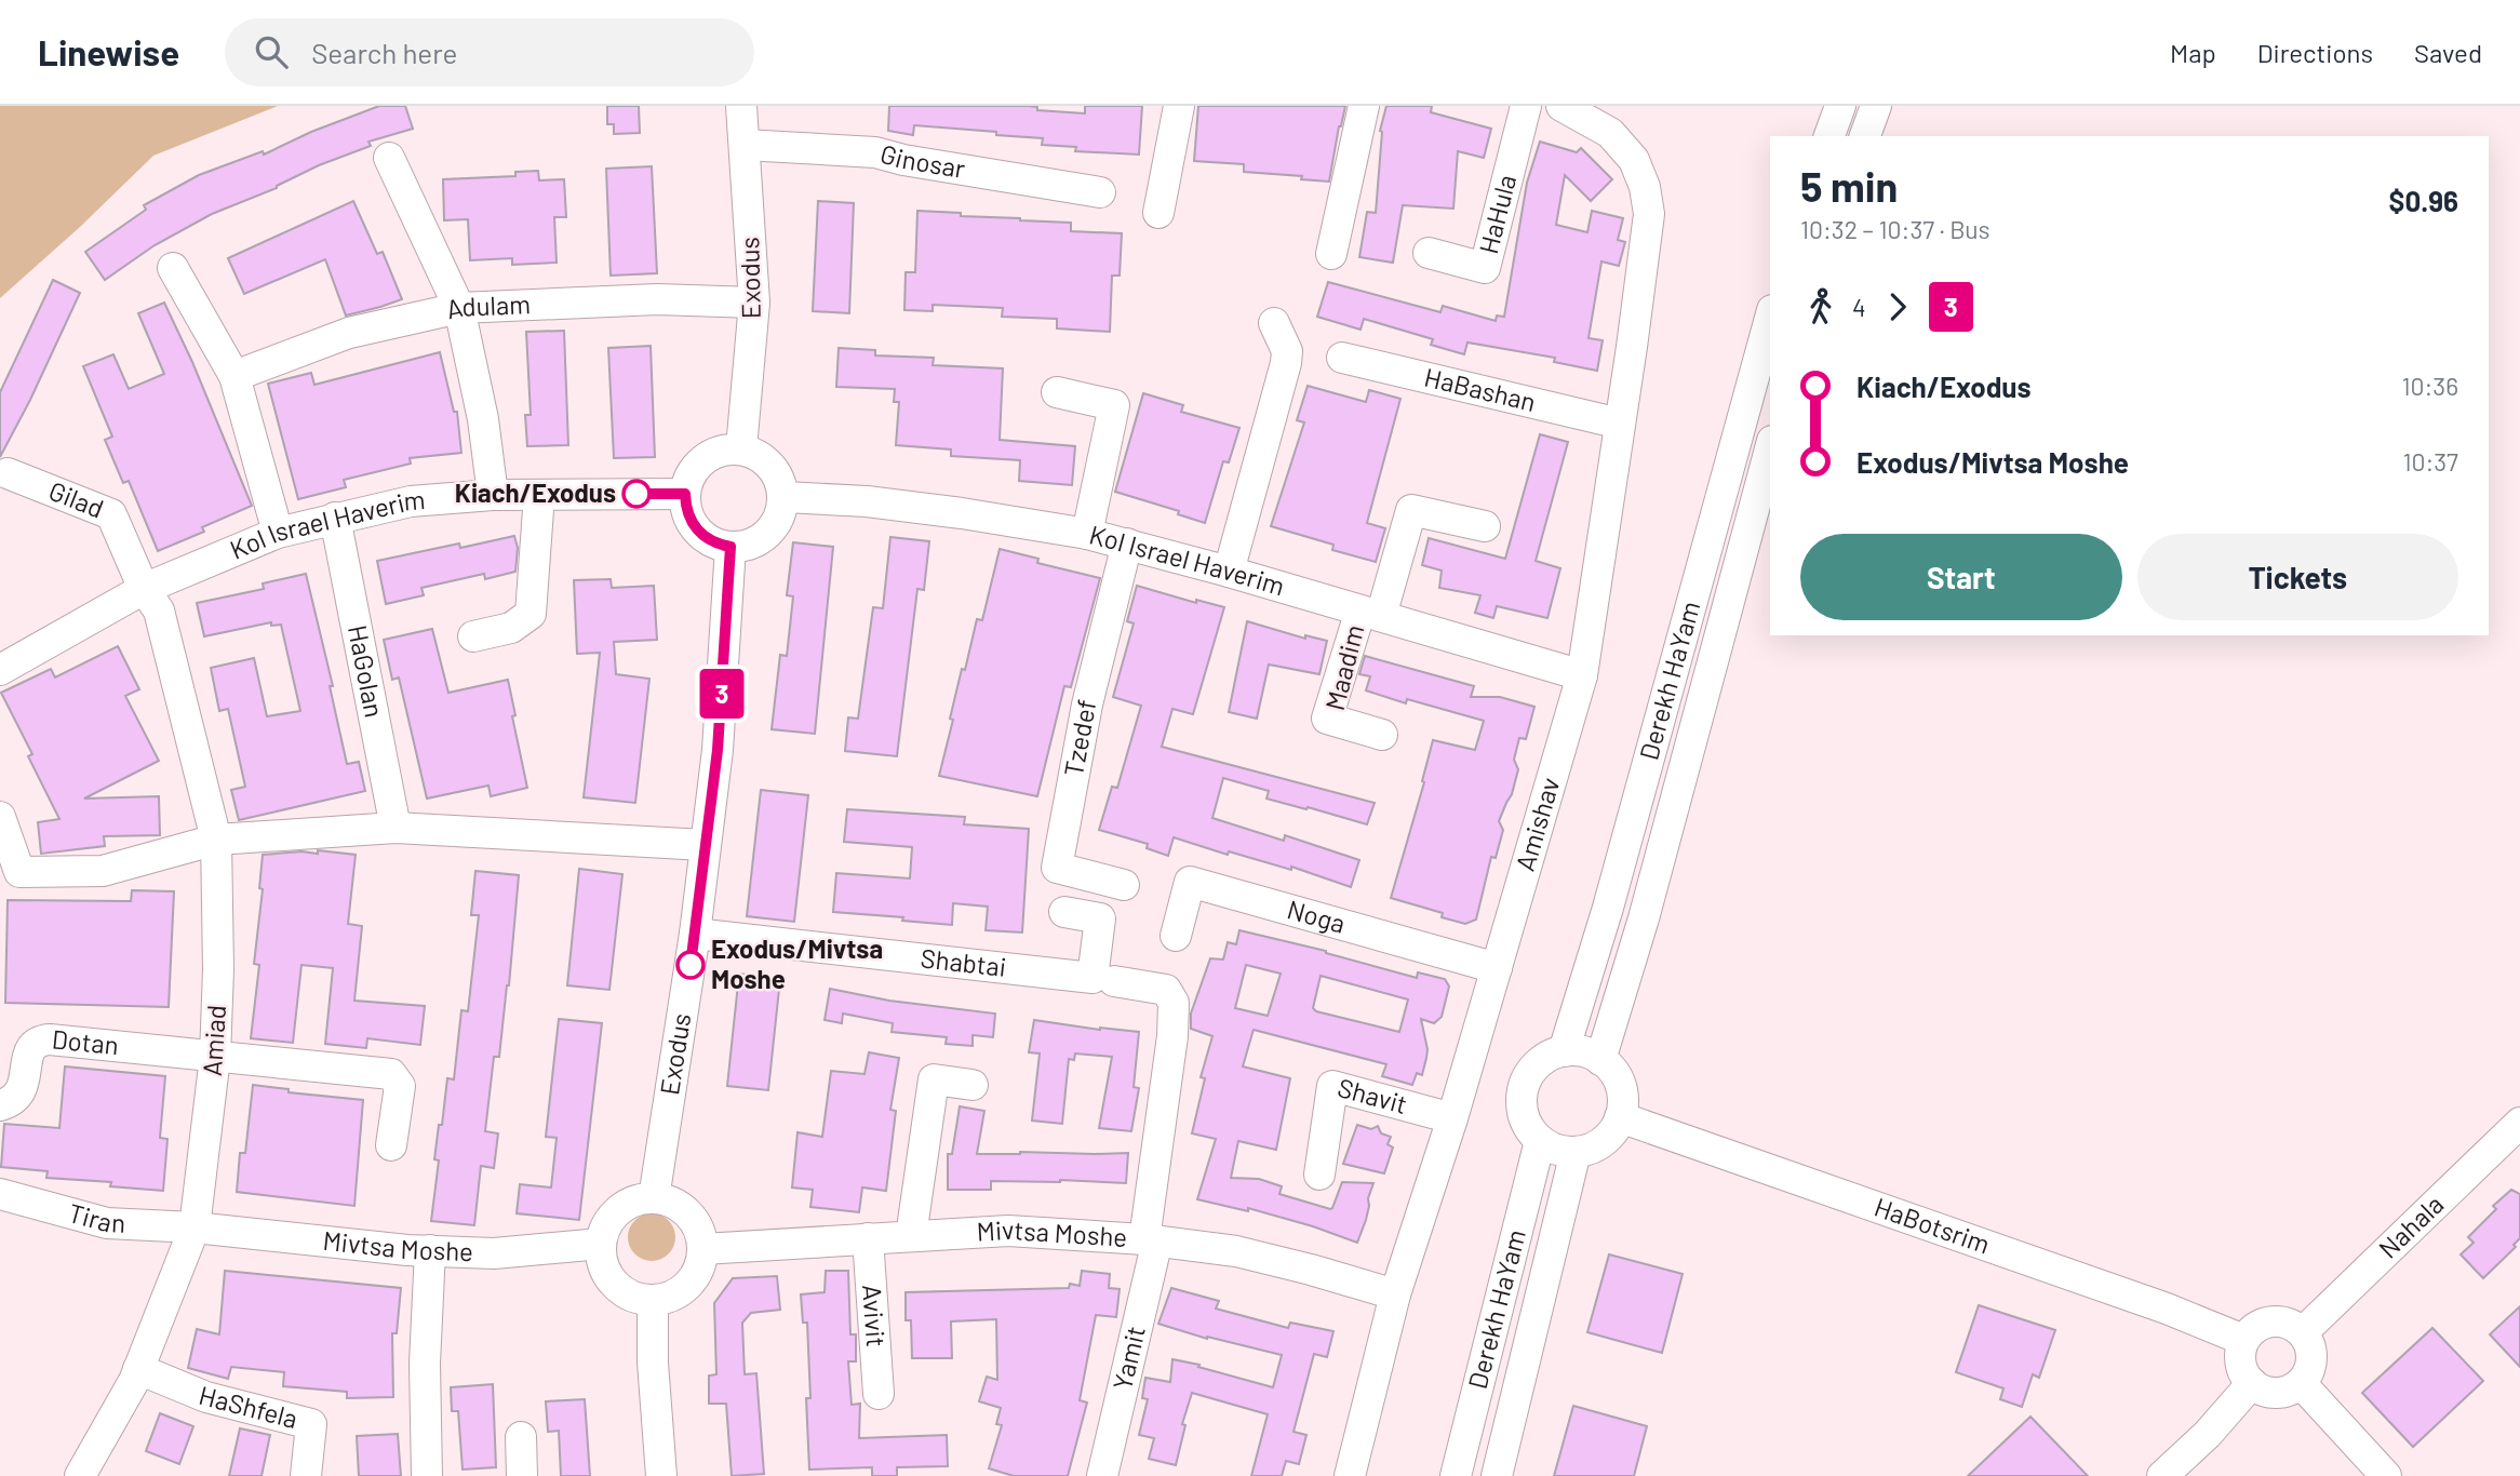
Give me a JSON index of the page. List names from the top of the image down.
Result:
{
  "streets": {
    "street": [
      "Ginosar",
      "HaHula",
      "Exodus",
      "Adulam",
      "HaBashan",
      "Gilad",
      "Kol Israel Haverim",
      "Maadim",
      "HaGolan",
      "Derekh HaYam",
      "Tzedef",
      "Amishav",
      "Noga",
      "Shabtai",
      "Amiad",
      "Dotan",
      "Shavit",
      "Tiran",
      "HaBotsrim",
      "Nahala",
      "Mivtsa Moshe",
      "Avivit",
      "Yamit",
      "HaShfela"
    ]
  },
  "crossings": [
    ["Ginosar", "Exodus"],
    ["Exodus", "Adulam"],
    ["Exodus", "Kol Israel Haverim"],
    ["Exodus", "Shabtai"],
    ["Exodus", "Mivtsa Moshe"],
    ["HaBashan", "Amishav"],
    ["Gilad", "Kol Israel Haverim"],
    ["Gilad", "Amiad"],
    ["Kol Israel Haverim", "Maadim"],
    ["Kol Israel Haverim", "HaGolan"],
    ["Kol Israel Haverim", "Tzedef"],
    ["Kol Israel Haverim", "Amishav"],
    ["Kol Israel Haverim", "Amiad"],
    ["Derekh HaYam", "HaBotsrim"],
    ["Amishav", "Noga"],
    ["Amishav", "Shavit"],
    ["Amishav", "Mivtsa Moshe"],
    ["Amiad", "Dotan"],
    ["Amiad", "Tiran"],
    ["Amiad", "Mivtsa Moshe"],
    ["Amiad", "HaShfela"],
    ["Tiran", "Mivtsa Moshe"],
    ["HaBotsrim", "Nahala"],
    ["Mivtsa Moshe", "Avivit"],
    ["Mivtsa Moshe", "Yamit"]
  ],
  "places": ["Kiach/Exodus", "Exodus/Mivtsa Moshe"],
  "lines": ["bus line 3"],
  "page": {
    "header": "Linewise",
    "search": "Search here",
    "nav": ["Map", "Directions", "Saved"],
    "on_map": "3",
    "heading": ["5 min", "10:32 – 10:37 · Bus", "$0.96"],
    "legs": ["4", "3"],
    "list": [
      {
        "name": "Kiach/Exodus",
        "value": "10:36"
      },
      {
        "name": "Exodus/Mivtsa Moshe",
        "value": "10:37"
      }
    ],
    "buttons": ["Start", "Tickets"]
  }
}
